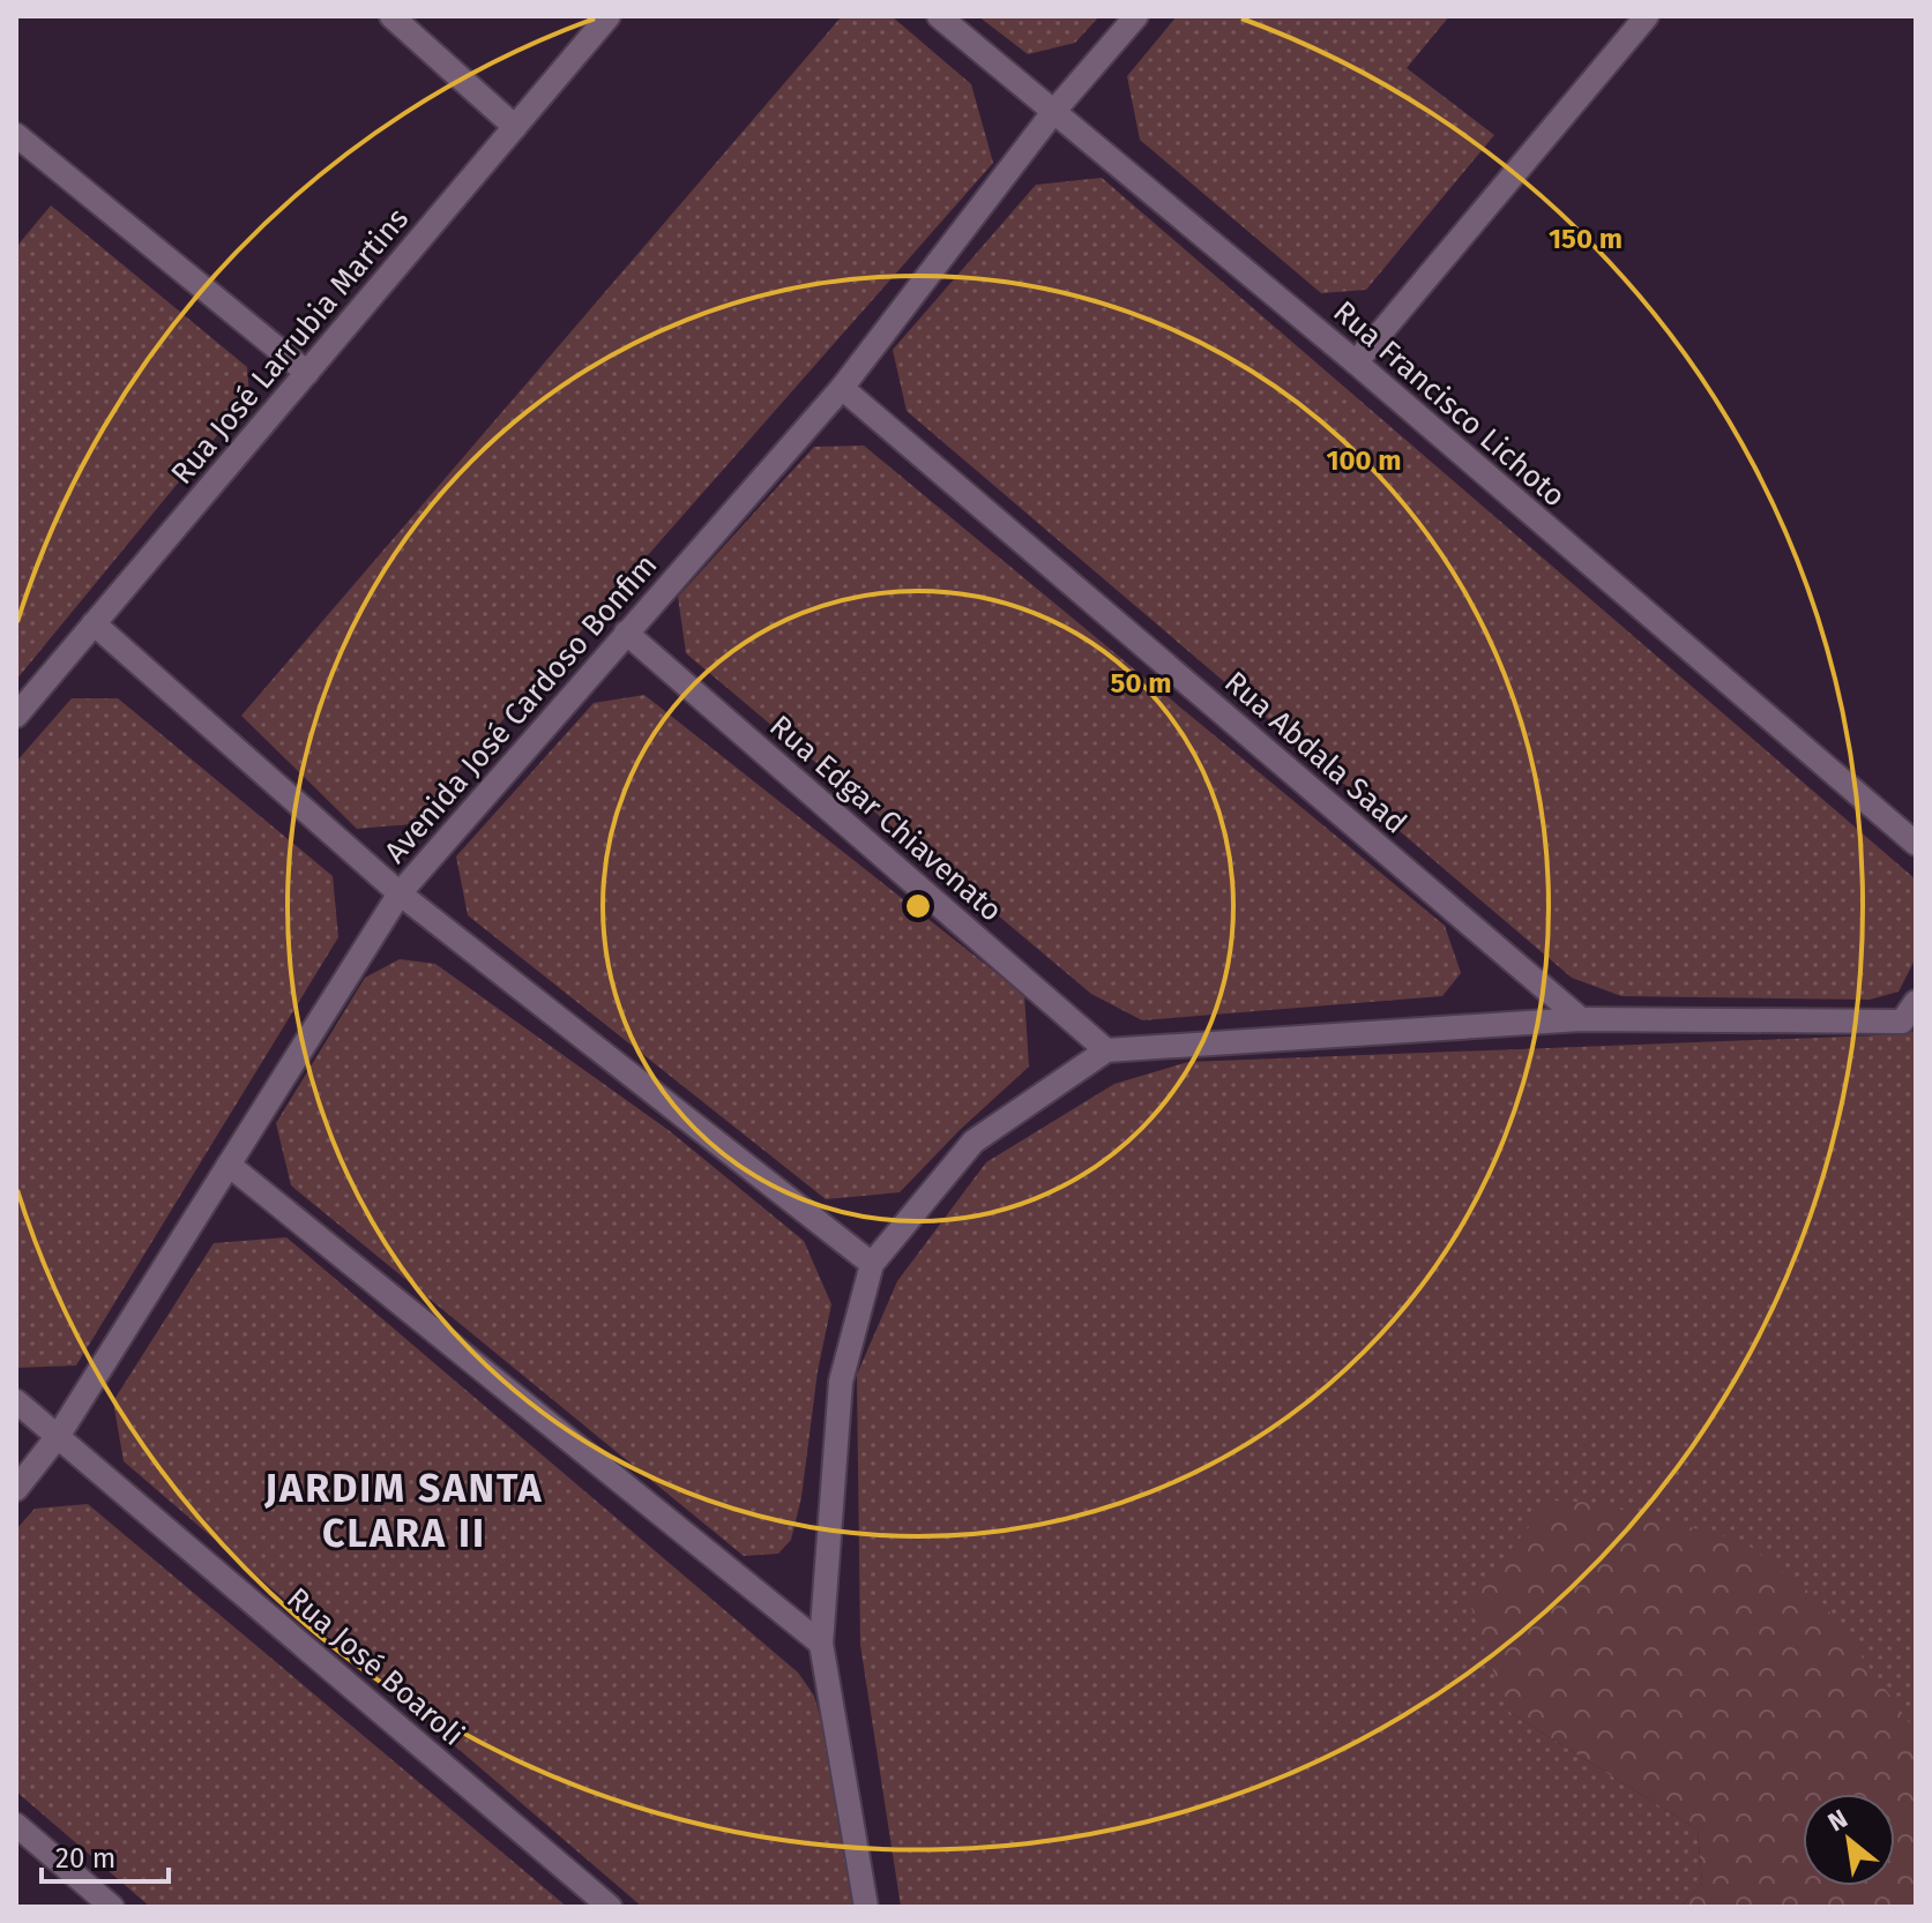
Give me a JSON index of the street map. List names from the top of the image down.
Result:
{
  "streets": {
    "street": [
      "Rua José Larrubia Martins",
      "Rua Francisco Lichoto",
      "Avenida José Cardoso Bonfim",
      "Rua Abdala Saad",
      "Rua Edgar Chiavenato",
      "Rua José Boaroli"
    ]
  },
  "crossings": [
    ["Rua Francisco Lichoto", "Avenida José Cardoso Bonfim"],
    ["Avenida José Cardoso Bonfim", "Rua Abdala Saad"],
    ["Avenida José Cardoso Bonfim", "Rua Edgar Chiavenato"],
    ["Avenida José Cardoso Bonfim", "Rua José Boaroli"]
  ],
  "districts": ["JARDIM SANTA CLARA II"],
  "scale_bar": "20 m",
  "north": "top left",
  "rings": ["150 m", "100 m", "50 m"]
}
